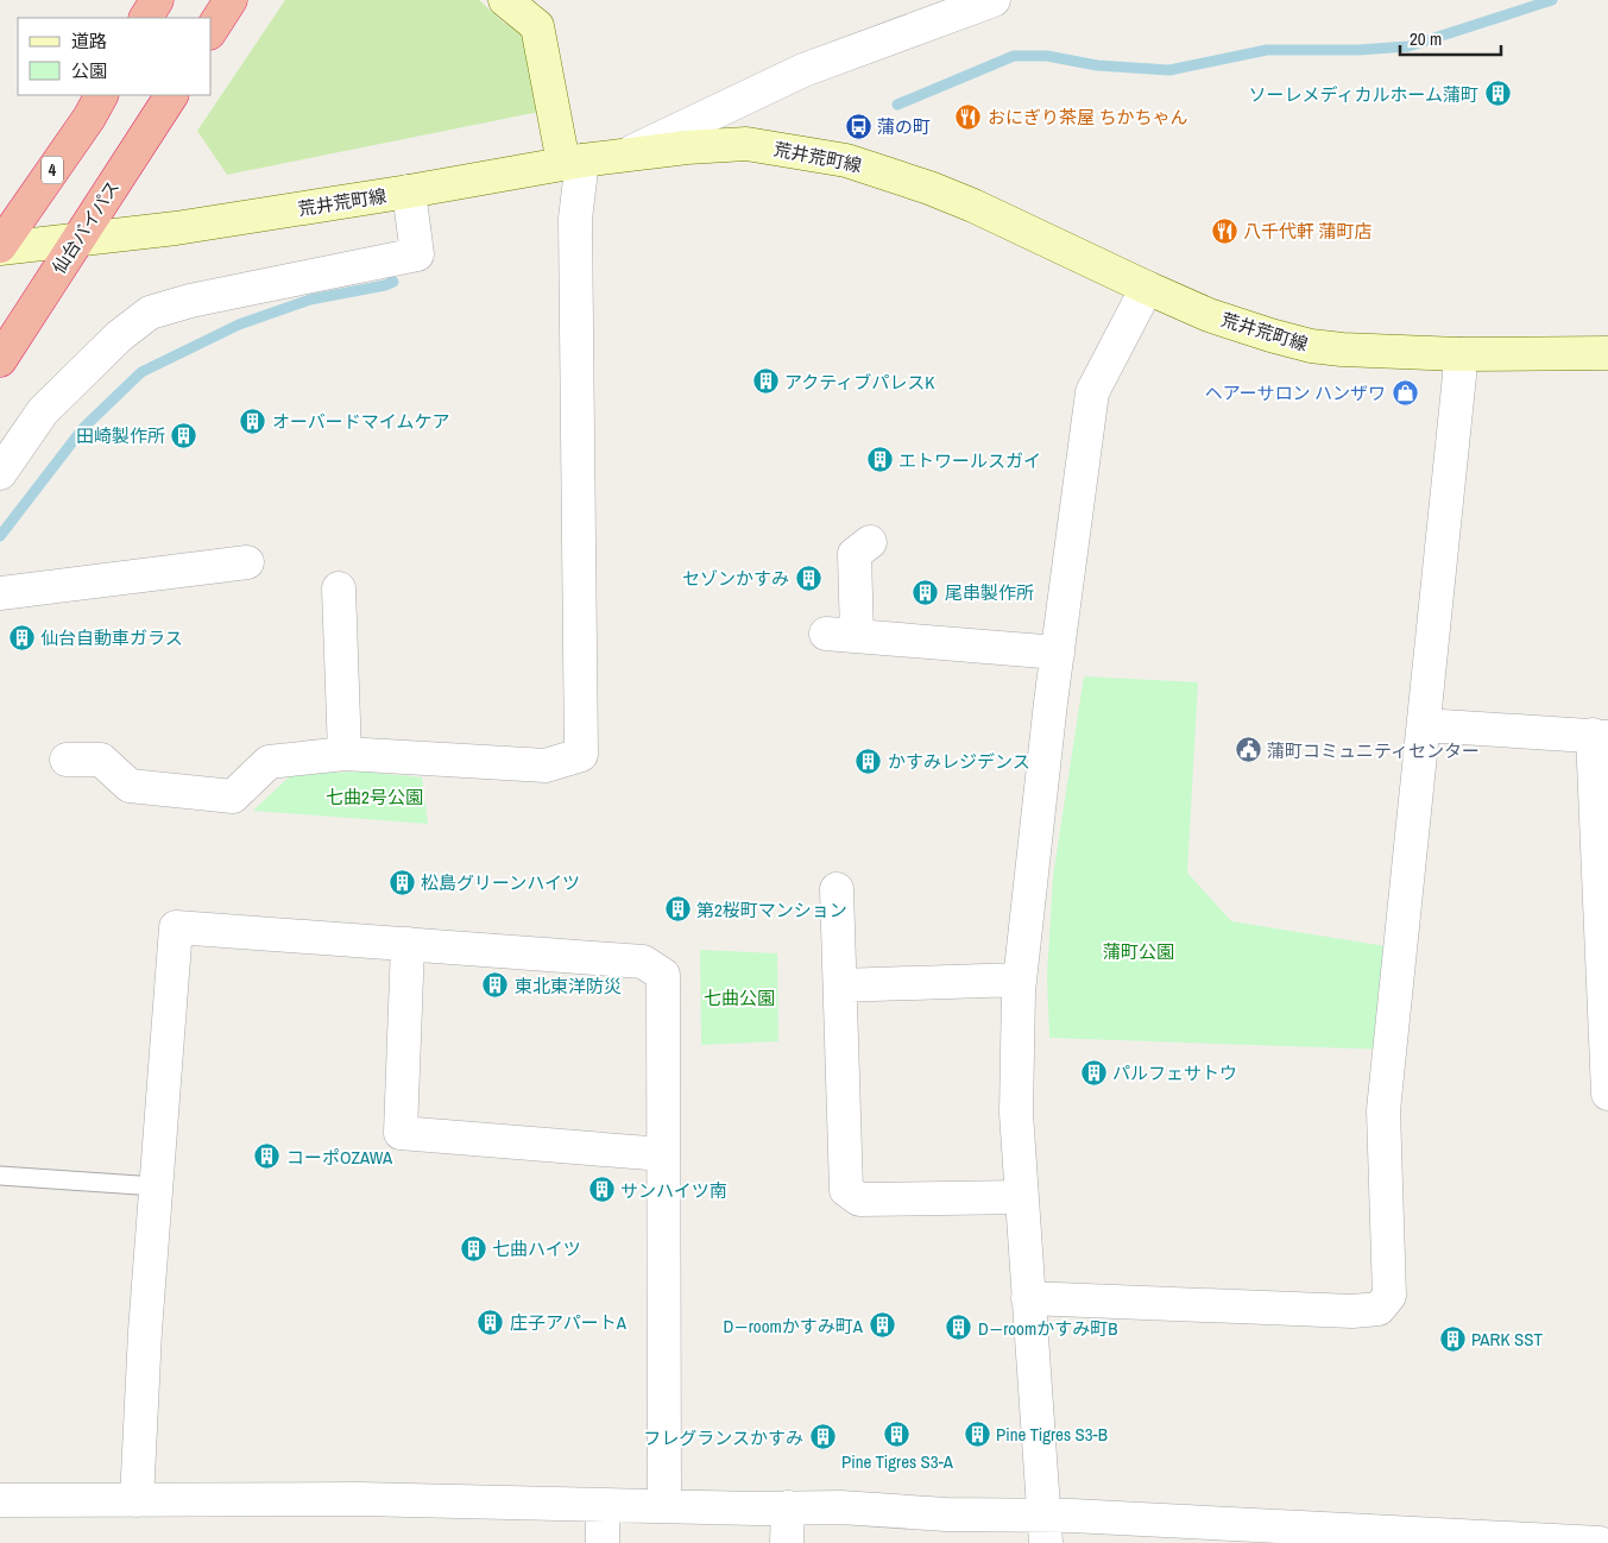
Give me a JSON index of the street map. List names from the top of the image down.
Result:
{
  "streets": {
    "highway": ["4", "仙台バイパス"],
    "main road": ["荒井荒町線"]
  },
  "crossings": [
    ["荒井荒町線", "4"],
    ["荒井荒町線", "仙台バイパス"]
  ],
  "parks": ["七曲2号公園", "蒲町公園", "七曲公園"],
  "places": {
    "building": [
      "ソーレメディカルホーム蒲町",
      "アクティブパレスK",
      "オーバードマイムケア",
      "田崎製作所",
      "エトワールスガイ",
      "セゾンかすみ",
      "尾串製作所",
      "仙台自動車ガラス",
      "かすみレジデンス",
      "松島グリーンハイツ",
      "第2桜町マンション",
      "東北東洋防災",
      "パルフェサトウ",
      "コーポOZAWA",
      "サンハイツ南",
      "七曲ハイツ",
      "庄子アパートA",
      "D―roomかすみ町A",
      "D―roomかすみ町B",
      "PARK SST",
      "Pine Tigres S3-A",
      "Pine Tigres S3-B",
      "フレグランスかすみ"
    ],
    "restaurant": ["おにぎり茶屋 ちかちゃん", "八千代軒 蒲町店"],
    "bus stop": ["蒲の町"],
    "shop": ["ヘアーサロン ハンザワ"],
    "public building": ["蒲町コミュニティセンター"]
  },
  "legend": ["道路", "公園"],
  "scale_bar": "20 m"
}
